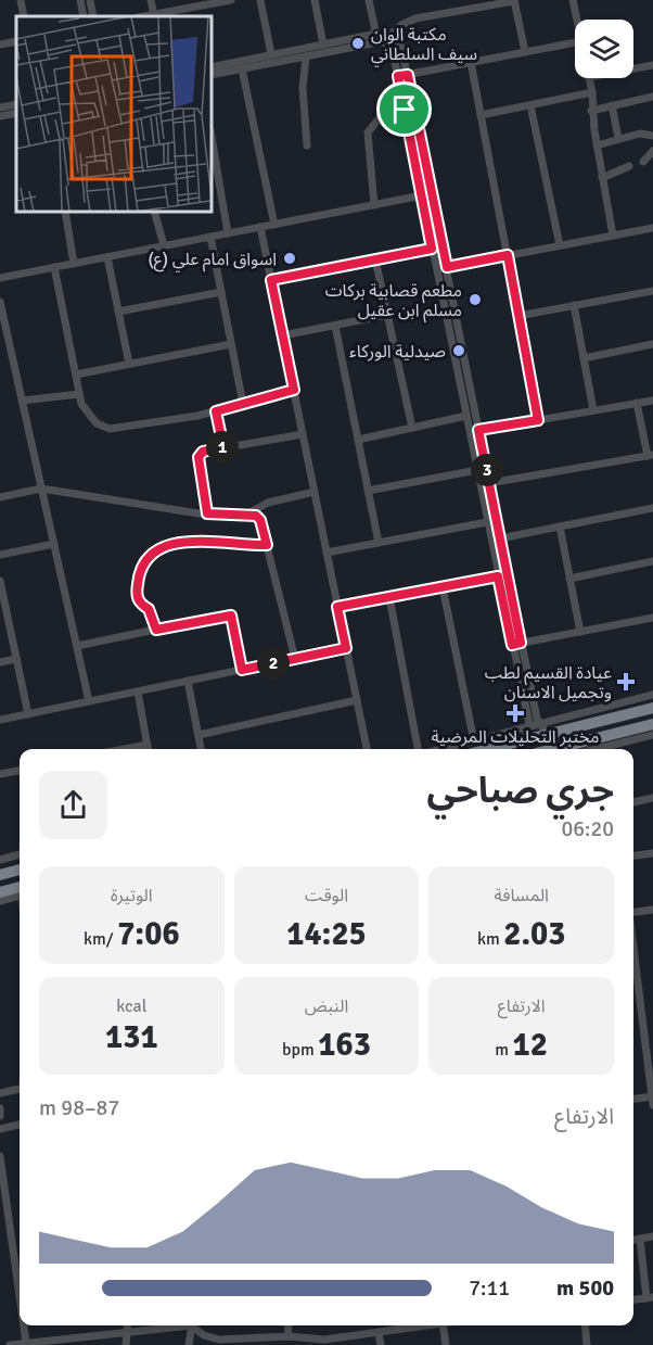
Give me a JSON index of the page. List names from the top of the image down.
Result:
{
  "places": {
    "other": [
      "مكتبة الوان سيف السلطاني",
      "اسواق امام علي (ع)",
      "مطعم قصابية بركات مسلم ابن عقيل",
      "صيدلية الوركاء"
    ],
    "health": ["عيادة القسيم لطب وتجميل الاسنان", "مختبر التحليلات المرضية"]
  },
  "page": {
    "pins": ["1", "3", "2"],
    "heading": ["جري صباحي", "06:20"],
    "stats": [
      ["المسافة", "2.03 km"],
      ["الوقت", "14:25"],
      ["الوتيرة", "7:06 /km"],
      ["الارتفاع", "12 m"],
      ["النبض", "163 bpm"],
      ["kcal", "131"]
    ],
    "chart": ["الارتفاع", "87–98 m"],
    "list": [
      {
        "name": "500 m",
        "note": "7:11"
      }
    ]
  }
}
